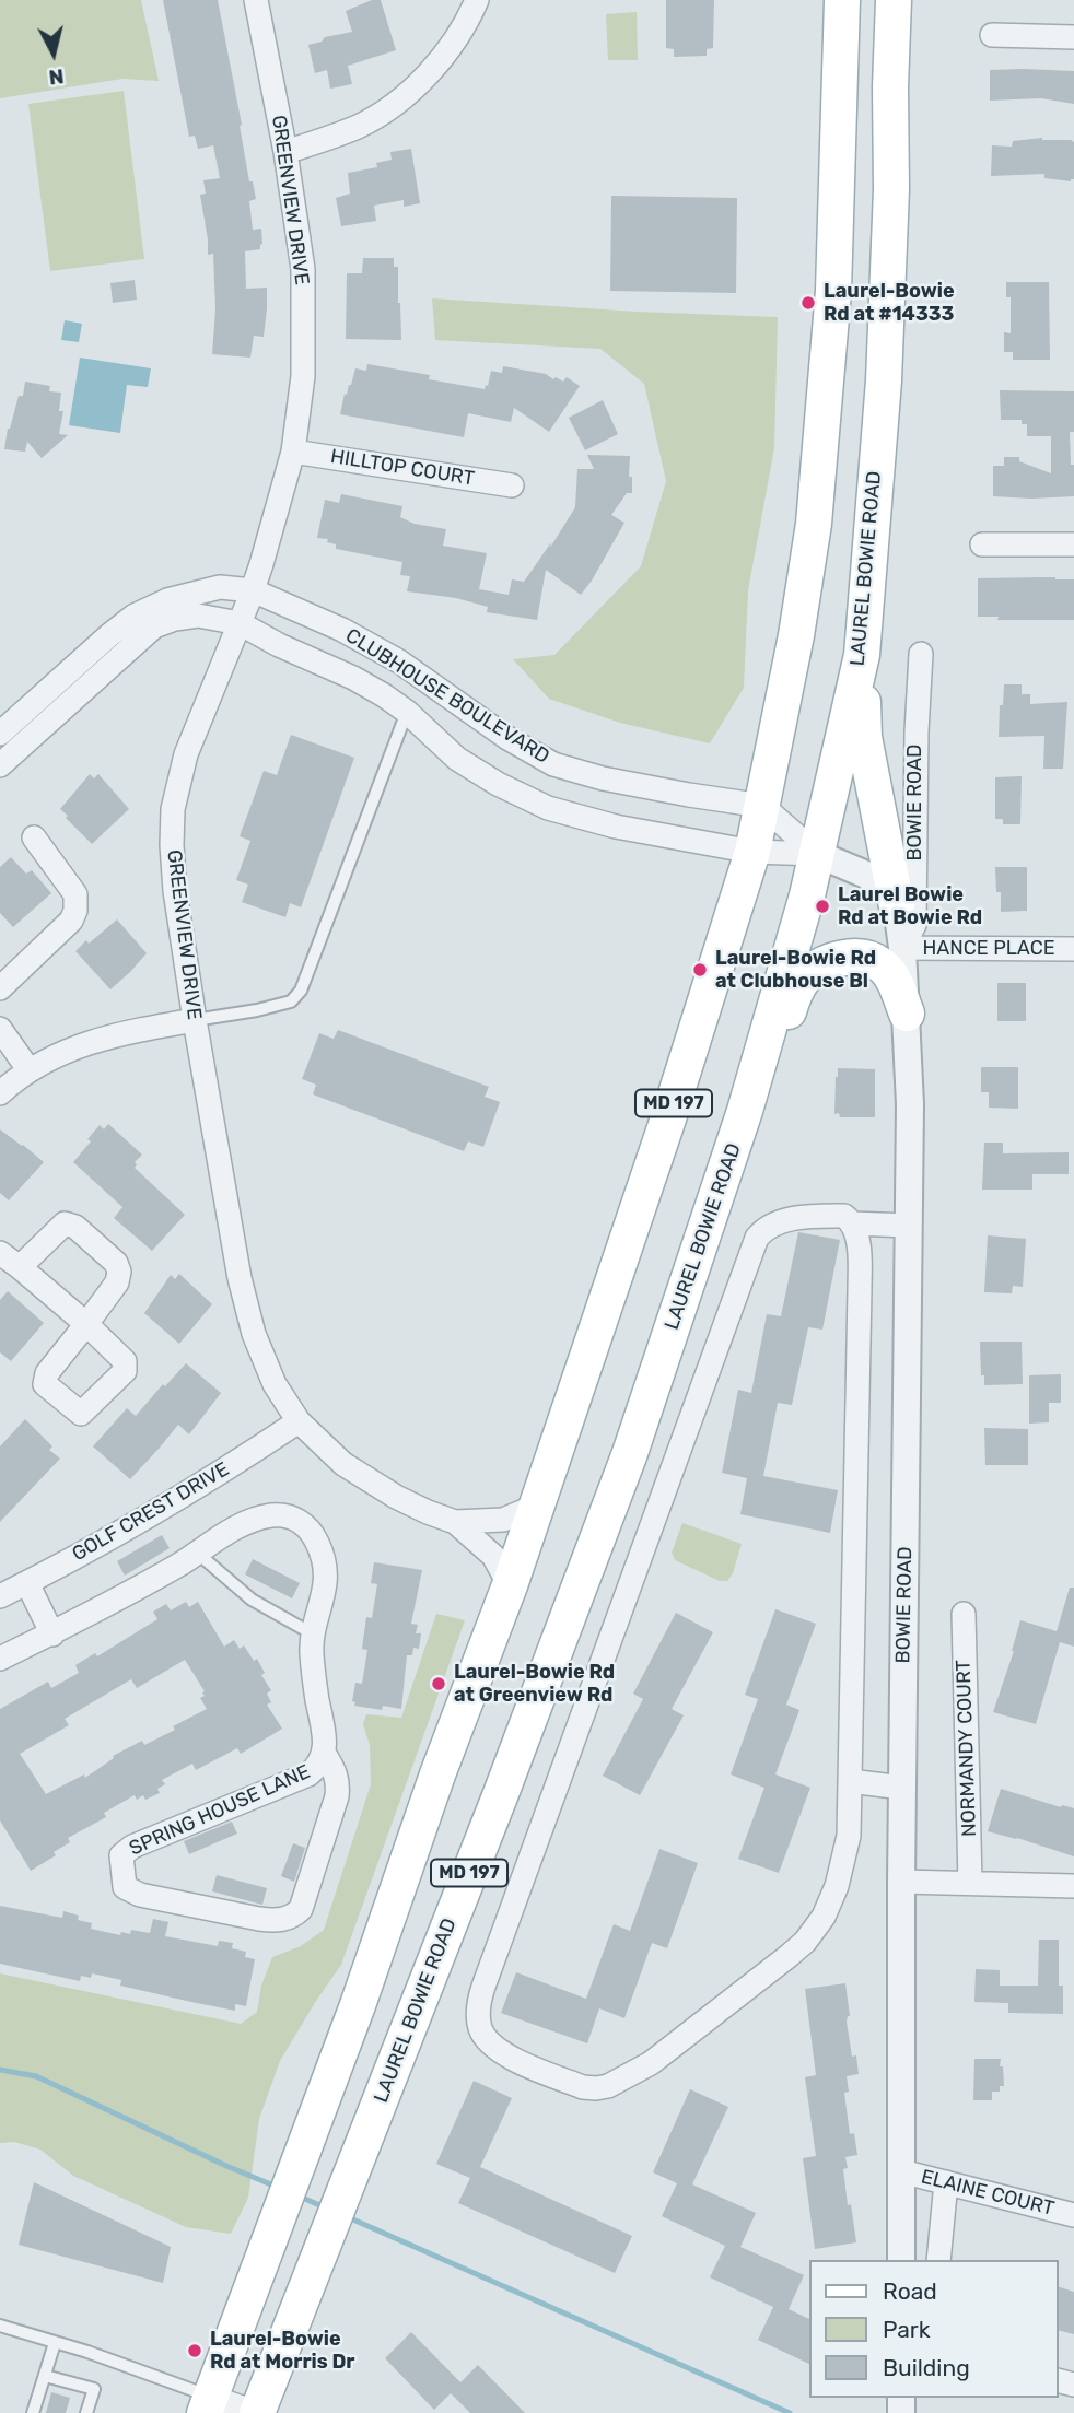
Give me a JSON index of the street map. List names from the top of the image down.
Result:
{
  "streets": {
    "main road": ["LAUREL BOWIE ROAD", "MD 197"],
    "street": [
      "GREENVIEW DRIVE",
      "HILLTOP COURT",
      "CLUBHOUSE BOULEVARD",
      "BOWIE ROAD",
      "HANCE PLACE",
      "GOLF CREST DRIVE",
      "NORMANDY COURT",
      "SPRING HOUSE LANE",
      "ELAINE COURT"
    ]
  },
  "crossings": [
    ["GREENVIEW DRIVE", "HILLTOP COURT"],
    ["GREENVIEW DRIVE", "CLUBHOUSE BOULEVARD"],
    ["GREENVIEW DRIVE", "MD 197"],
    ["GREENVIEW DRIVE", "GOLF CREST DRIVE"],
    ["LAUREL BOWIE ROAD", "CLUBHOUSE BOULEVARD"],
    ["CLUBHOUSE BOULEVARD", "MD 197"],
    ["BOWIE ROAD", "HANCE PLACE"],
    ["BOWIE ROAD", "ELAINE COURT"]
  ],
  "places": [
    "Laurel-Bowie Rd at #14333",
    "Laurel Bowie Rd at Bowie Rd",
    "Laurel-Bowie Rd at Clubhouse Bl",
    "Laurel-Bowie Rd at Greenview Rd",
    "Laurel-Bowie Rd at Morris Dr"
  ],
  "legend": ["Road", "Park", "Building"],
  "north": "bottom"
}
